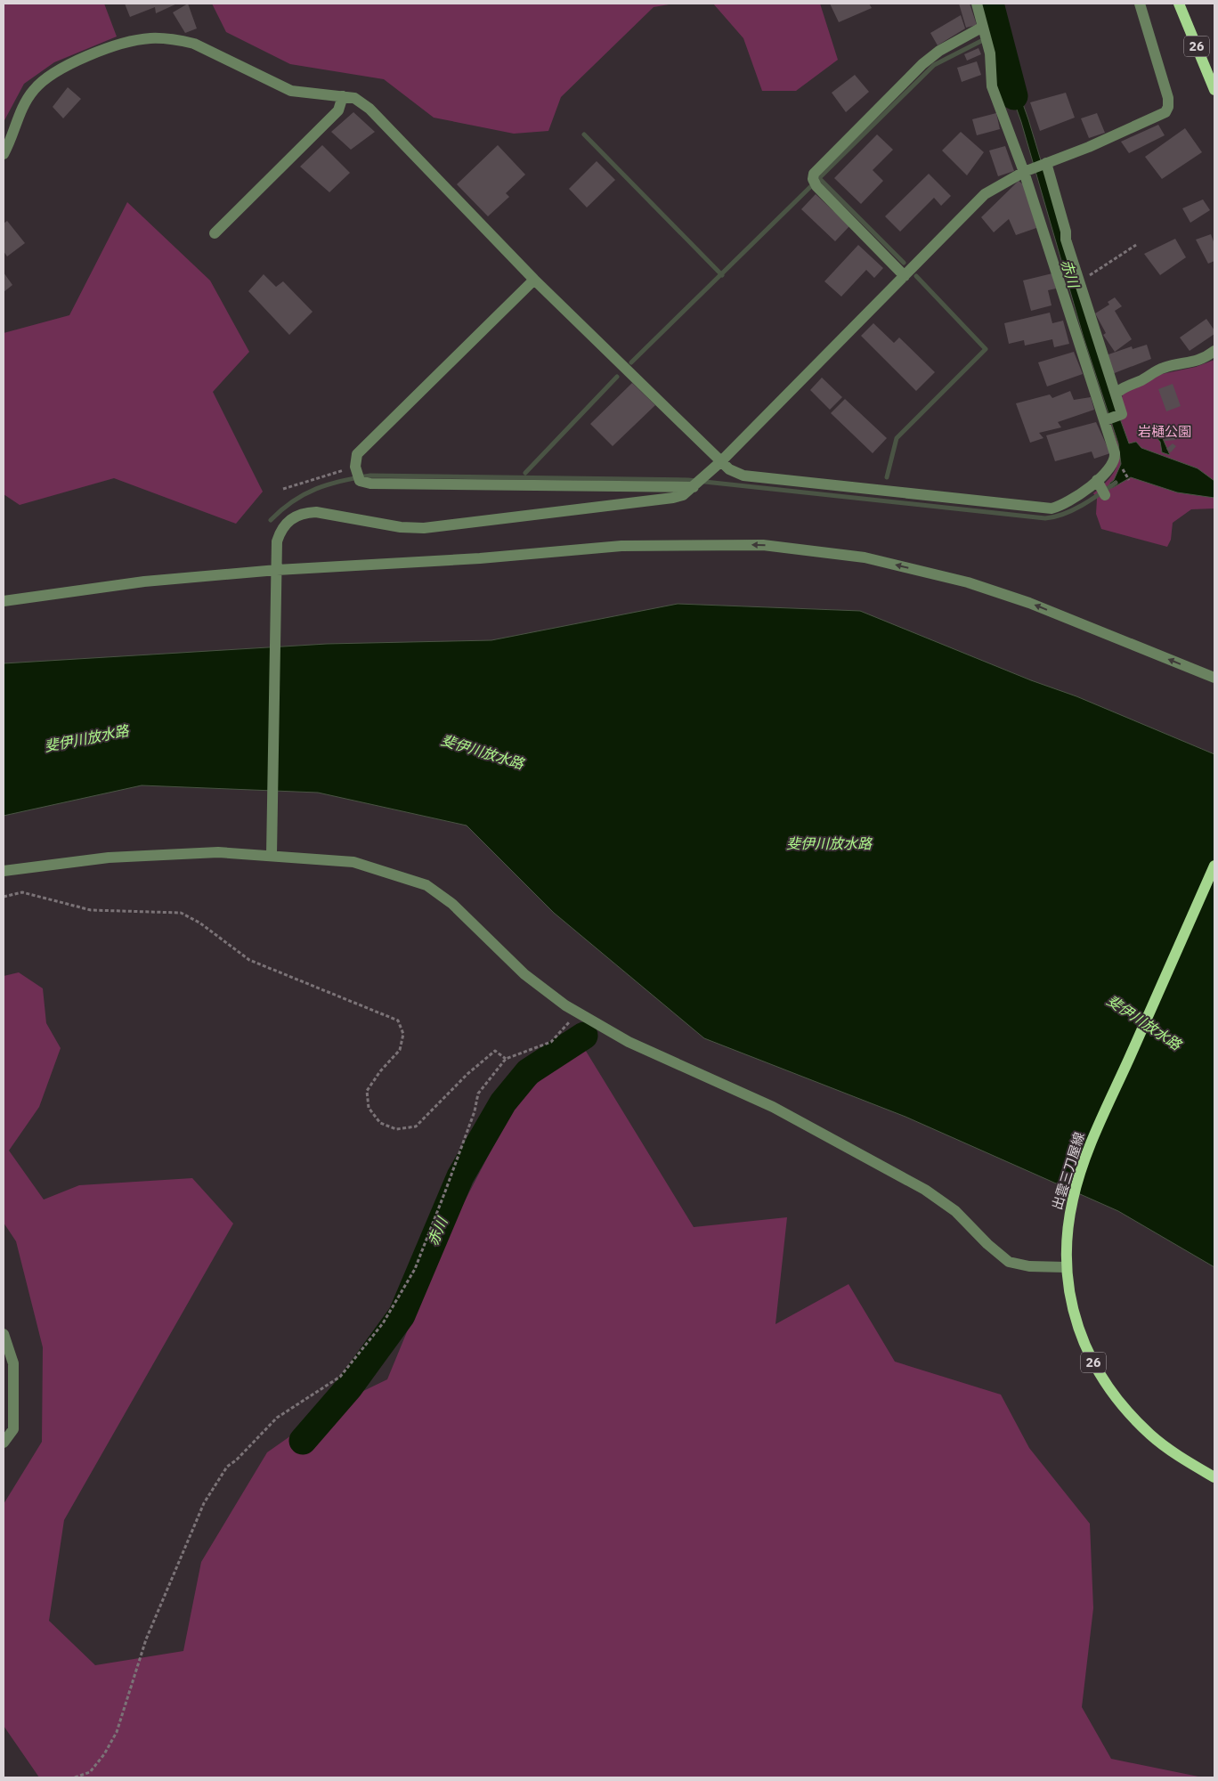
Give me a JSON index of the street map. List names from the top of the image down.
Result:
{
  "streets": {
    "main road": ["26", "出雲三刀屋線"]
  },
  "water": ["赤川", "斐伊川放水路"],
  "parks": ["岩樋公園"]
}
